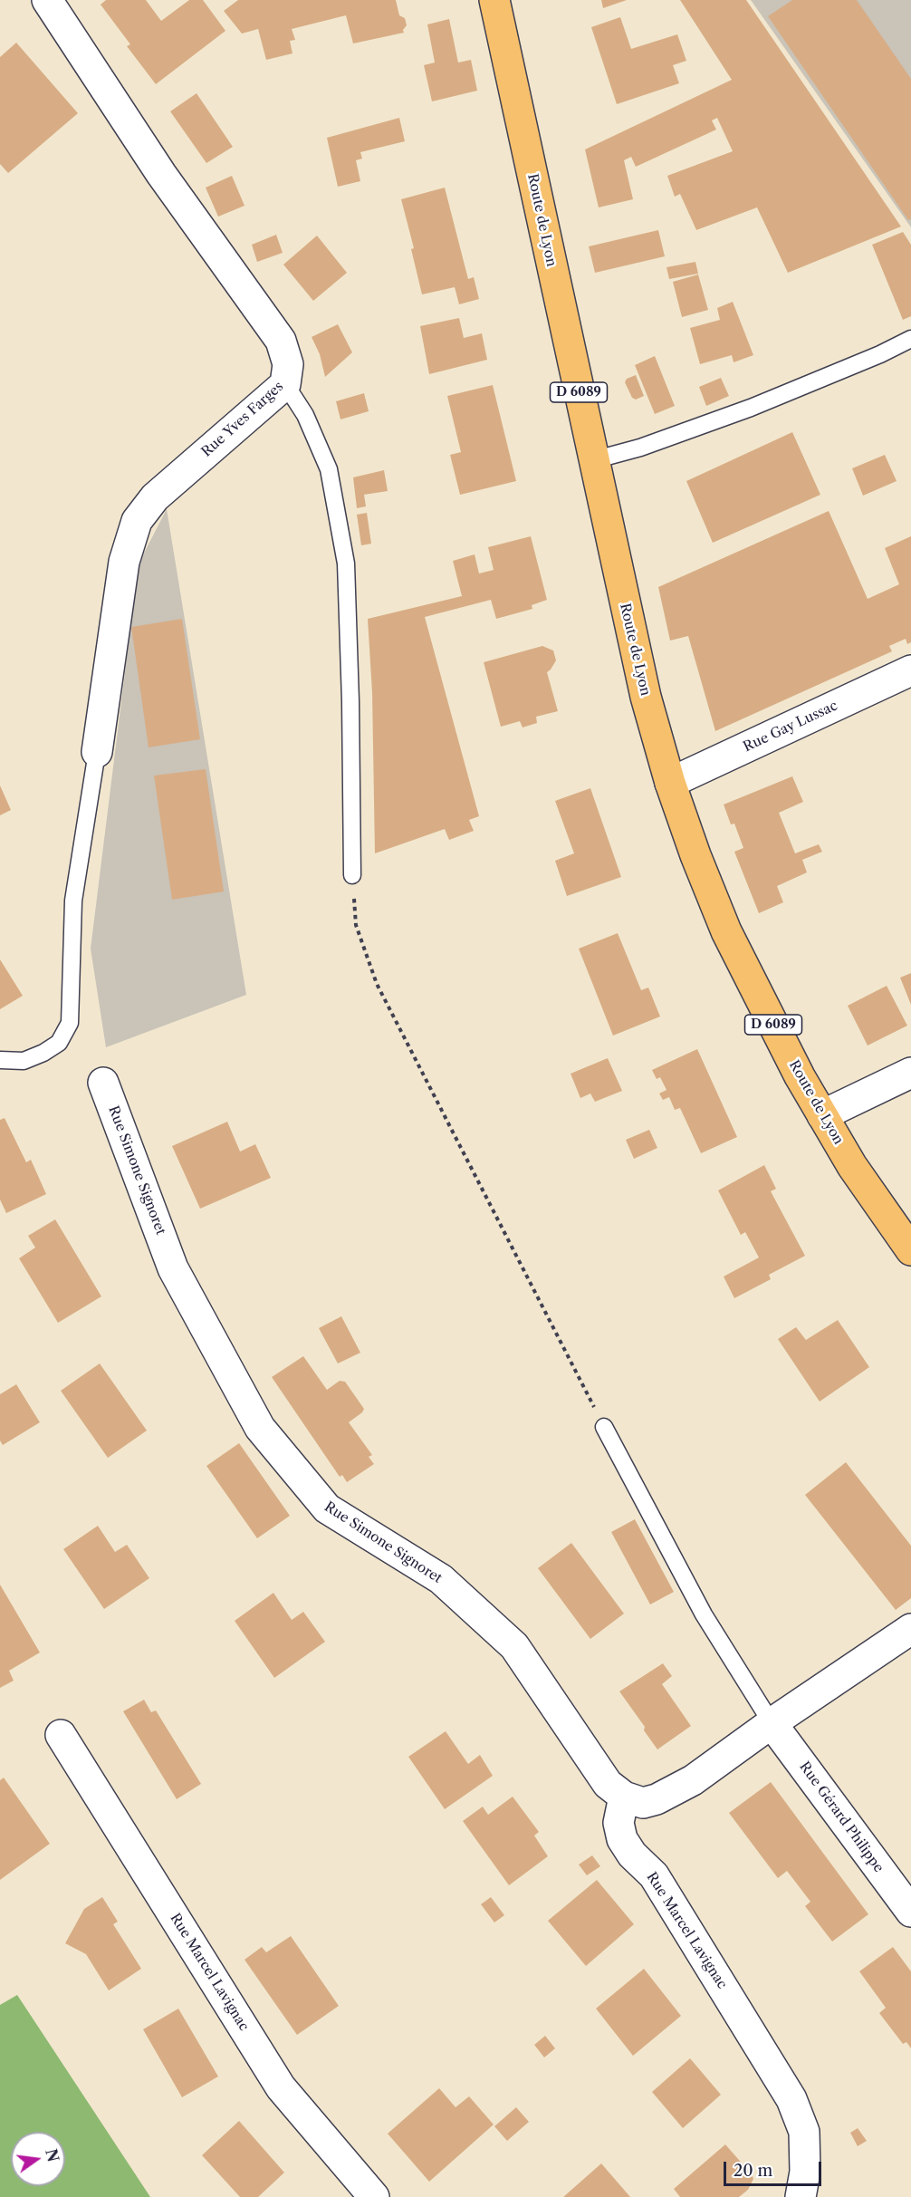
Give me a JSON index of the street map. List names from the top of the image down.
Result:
{
  "streets": {
    "main road": ["Route de Lyon", "D 6089"],
    "street": [
      "Rue Yves Farges",
      "Rue Gay Lussac",
      "Rue Simone Signoret",
      "Rue Gérard Philippe",
      "Rue Marcel Lavignac"
    ]
  },
  "crossings": [
    ["Route de Lyon", "Rue Gay Lussac"],
    ["Rue Simone Signoret", "Rue Marcel Lavignac"]
  ],
  "scale_bar": "20 m",
  "north": "right"
}
